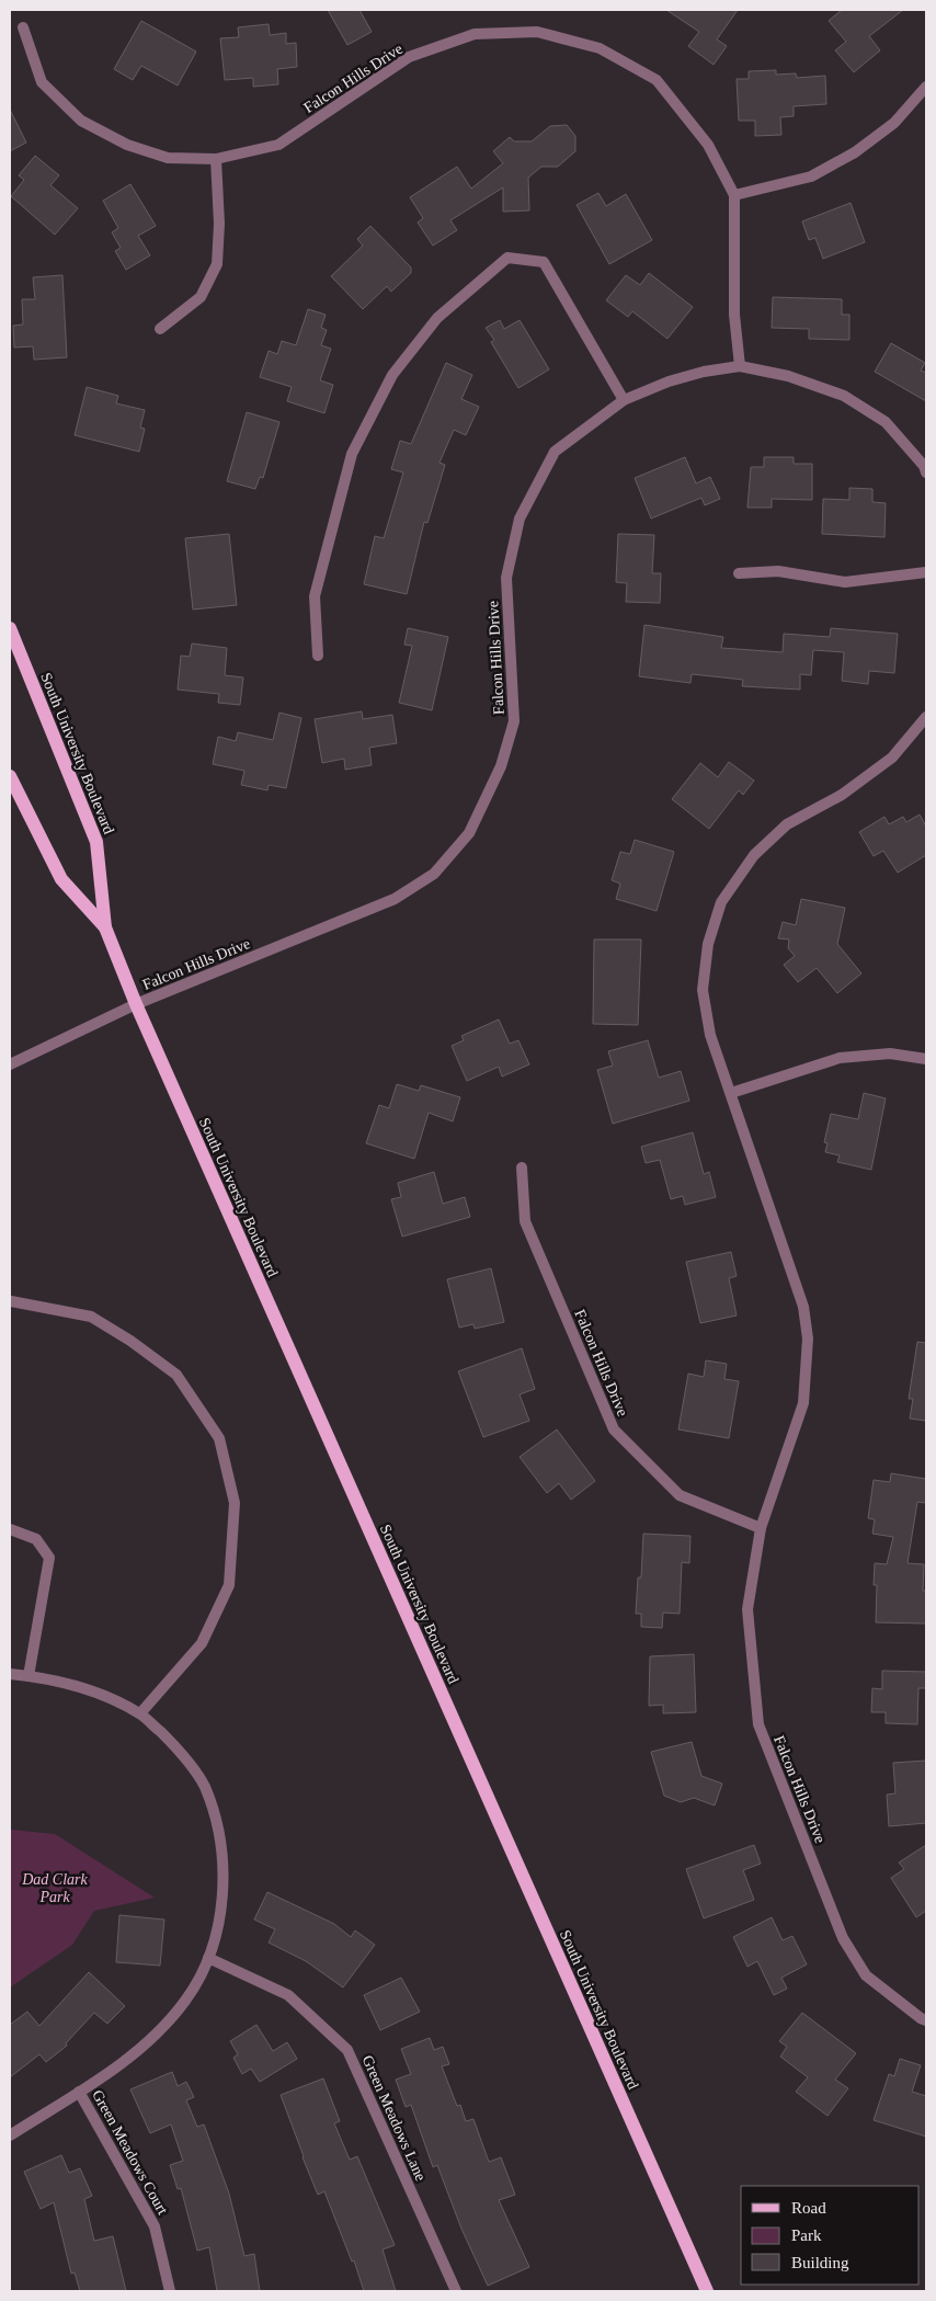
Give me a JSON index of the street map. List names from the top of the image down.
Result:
{
  "streets": {
    "main road": ["South University Boulevard"],
    "street": ["Falcon Hills Drive", "Green Meadows Lane", "Green Meadows Court"]
  },
  "crossings": [
    ["Falcon Hills Drive", "South University Boulevard"]
  ],
  "parks": ["Dad Clark Park"],
  "legend": ["Road", "Park", "Building"]
}
